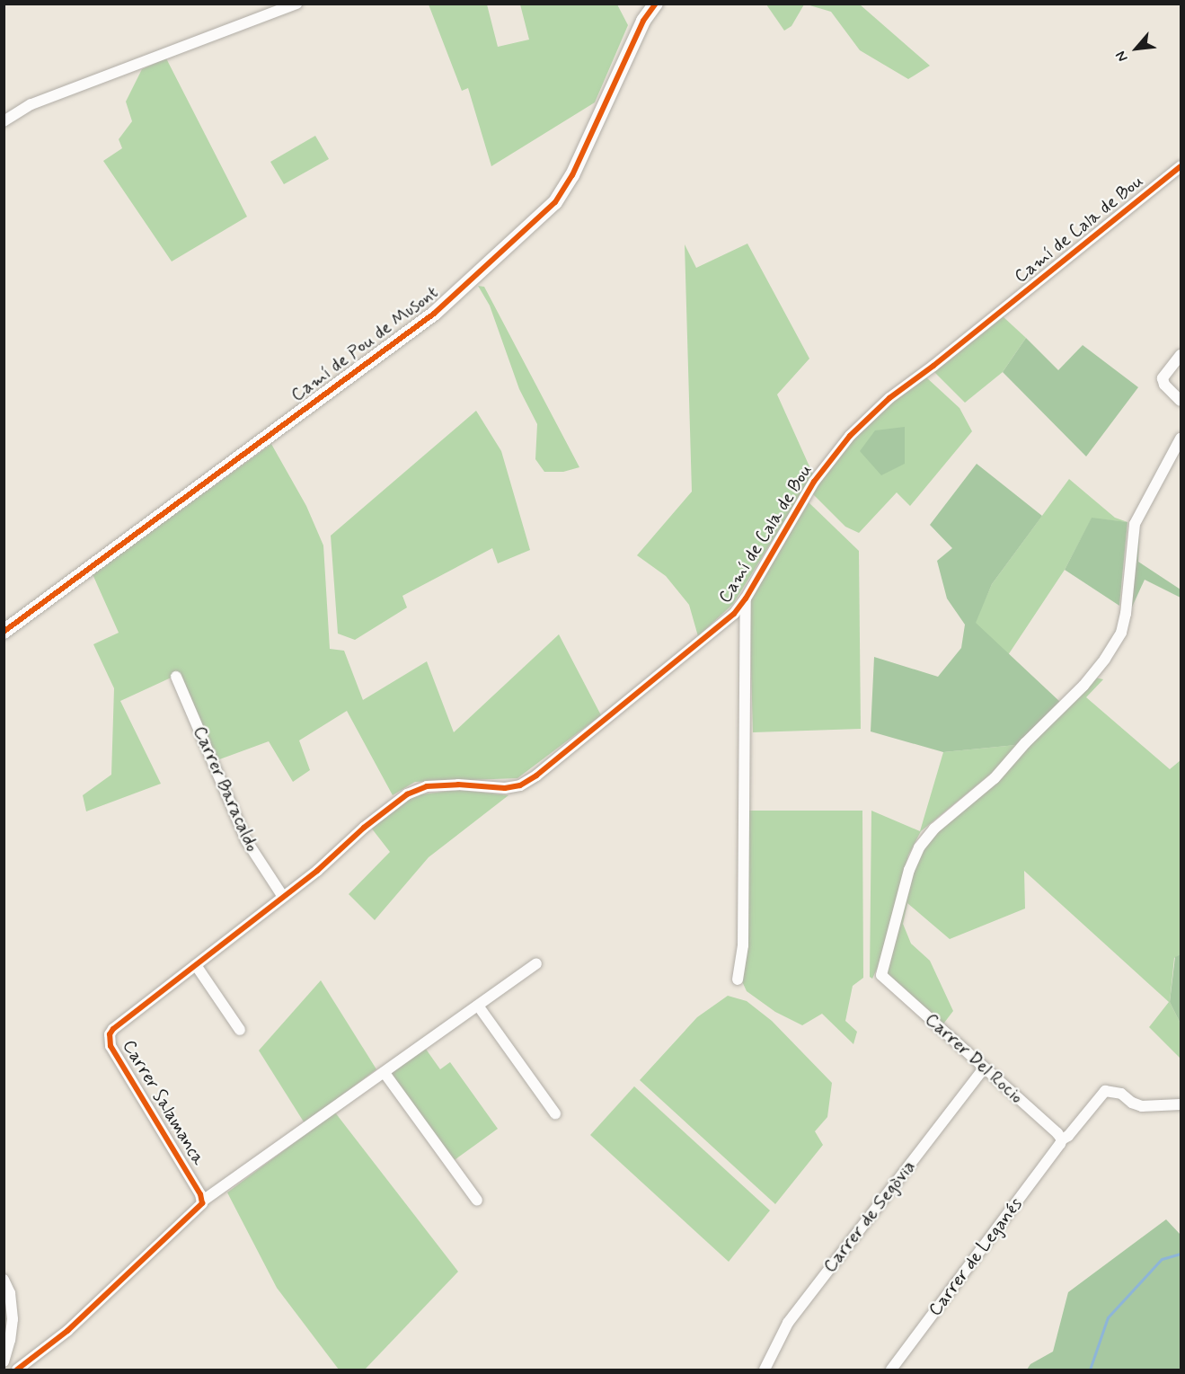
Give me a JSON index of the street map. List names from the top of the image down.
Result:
{
  "streets": {
    "street": [
      "Camí de Cala de Bou",
      "Camí de Pou de Musont",
      "Carrer Baracaldo",
      "Carrer Del Rocio",
      "Carrer Salamanca",
      "Carrer de Segòvia",
      "Carrer de Leganés"
    ]
  },
  "crossings": [
    ["Camí de Cala de Bou", "Carrer Salamanca"],
    ["Carrer Baracaldo", "Carrer Salamanca"],
    ["Carrer Del Rocio", "Carrer de Segòvia"],
    ["Carrer Del Rocio", "Carrer de Leganés"]
  ],
  "north": "bottom left"
}
